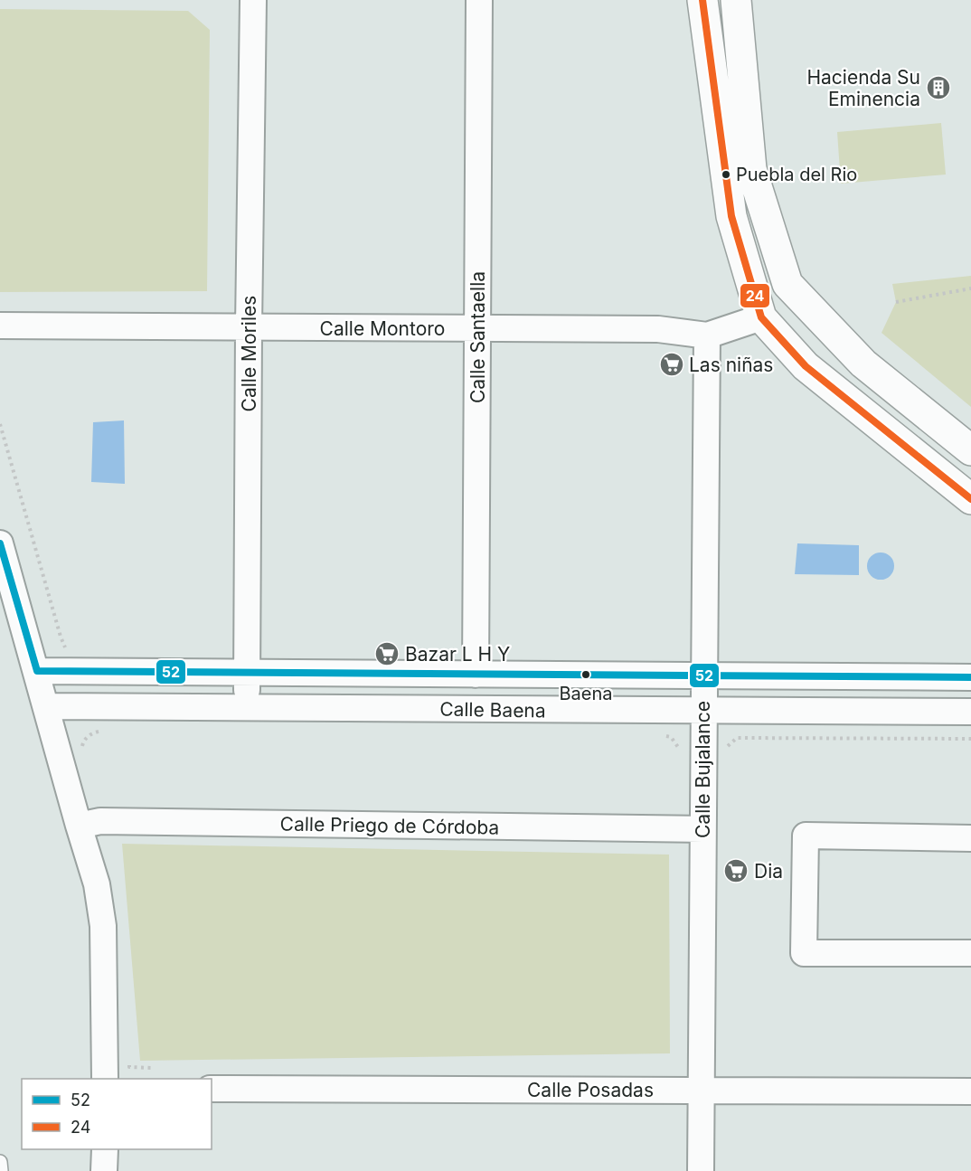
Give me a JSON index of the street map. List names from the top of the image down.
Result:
{
  "streets": {
    "street": [
      "Calle Montoro",
      "Calle Santaella",
      "Calle Moriles",
      "Calle Baena",
      "Calle Bujalance",
      "Calle Priego de Córdoba",
      "Calle Posadas"
    ]
  },
  "crossings": [
    ["Calle Montoro", "Calle Santaella"],
    ["Calle Montoro", "Calle Moriles"],
    ["Calle Montoro", "Calle Bujalance"],
    ["Calle Santaella", "Calle Baena"],
    ["Calle Moriles", "Calle Baena"],
    ["Calle Baena", "Calle Bujalance"],
    ["Calle Bujalance", "Calle Priego de Córdoba"],
    ["Calle Bujalance", "Calle Posadas"]
  ],
  "places": {
    "building": ["Hacienda Su Eminencia"],
    "other": ["Puebla del Rio", "Baena"],
    "supermarket": ["Las niñas", "Bazar L H Y", "Dia"]
  },
  "lines": ["transit line 24", "transit line 52"],
  "legend": ["52", "24"]
}
